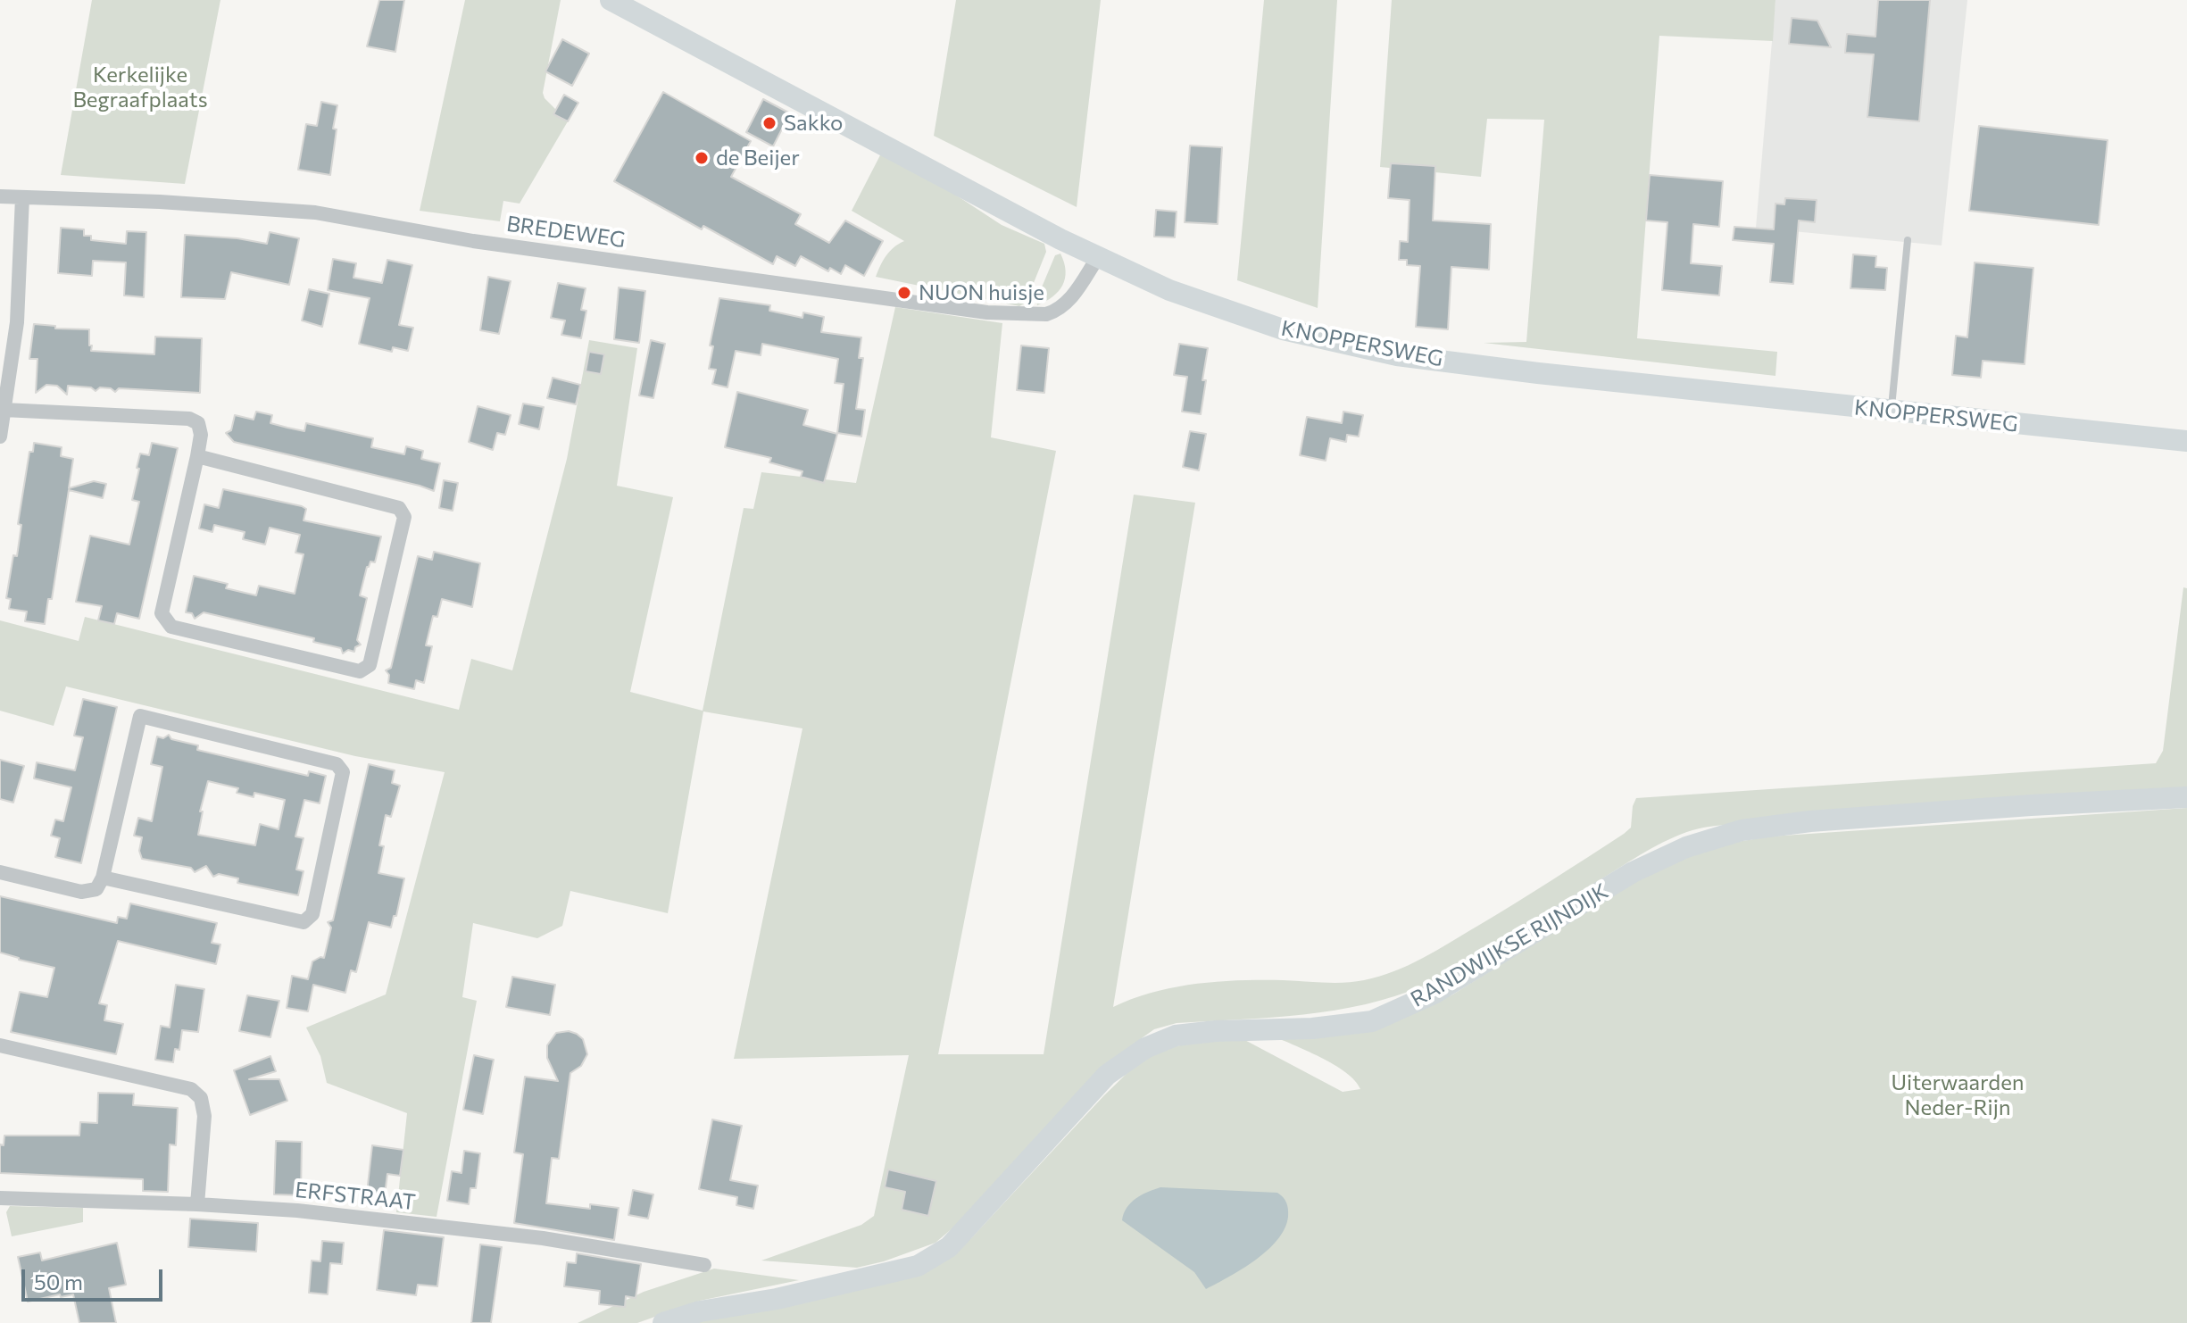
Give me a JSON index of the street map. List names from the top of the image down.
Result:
{
  "streets": {
    "street": [
      "BREDEWEG",
      "KNOPPERSWEG",
      "RANDWIJKSE RIJNDIJK",
      "ERFSTRAAT"
    ]
  },
  "crossings": [
    ["BREDEWEG", "KNOPPERSWEG"]
  ],
  "parks": ["Kerkelijke Begraafplaats", "Uiterwaarden Neder-Rijn"],
  "places": ["Sakko", "de Beijer", "NUON huisje"],
  "scale_bar": "50 m"
}
